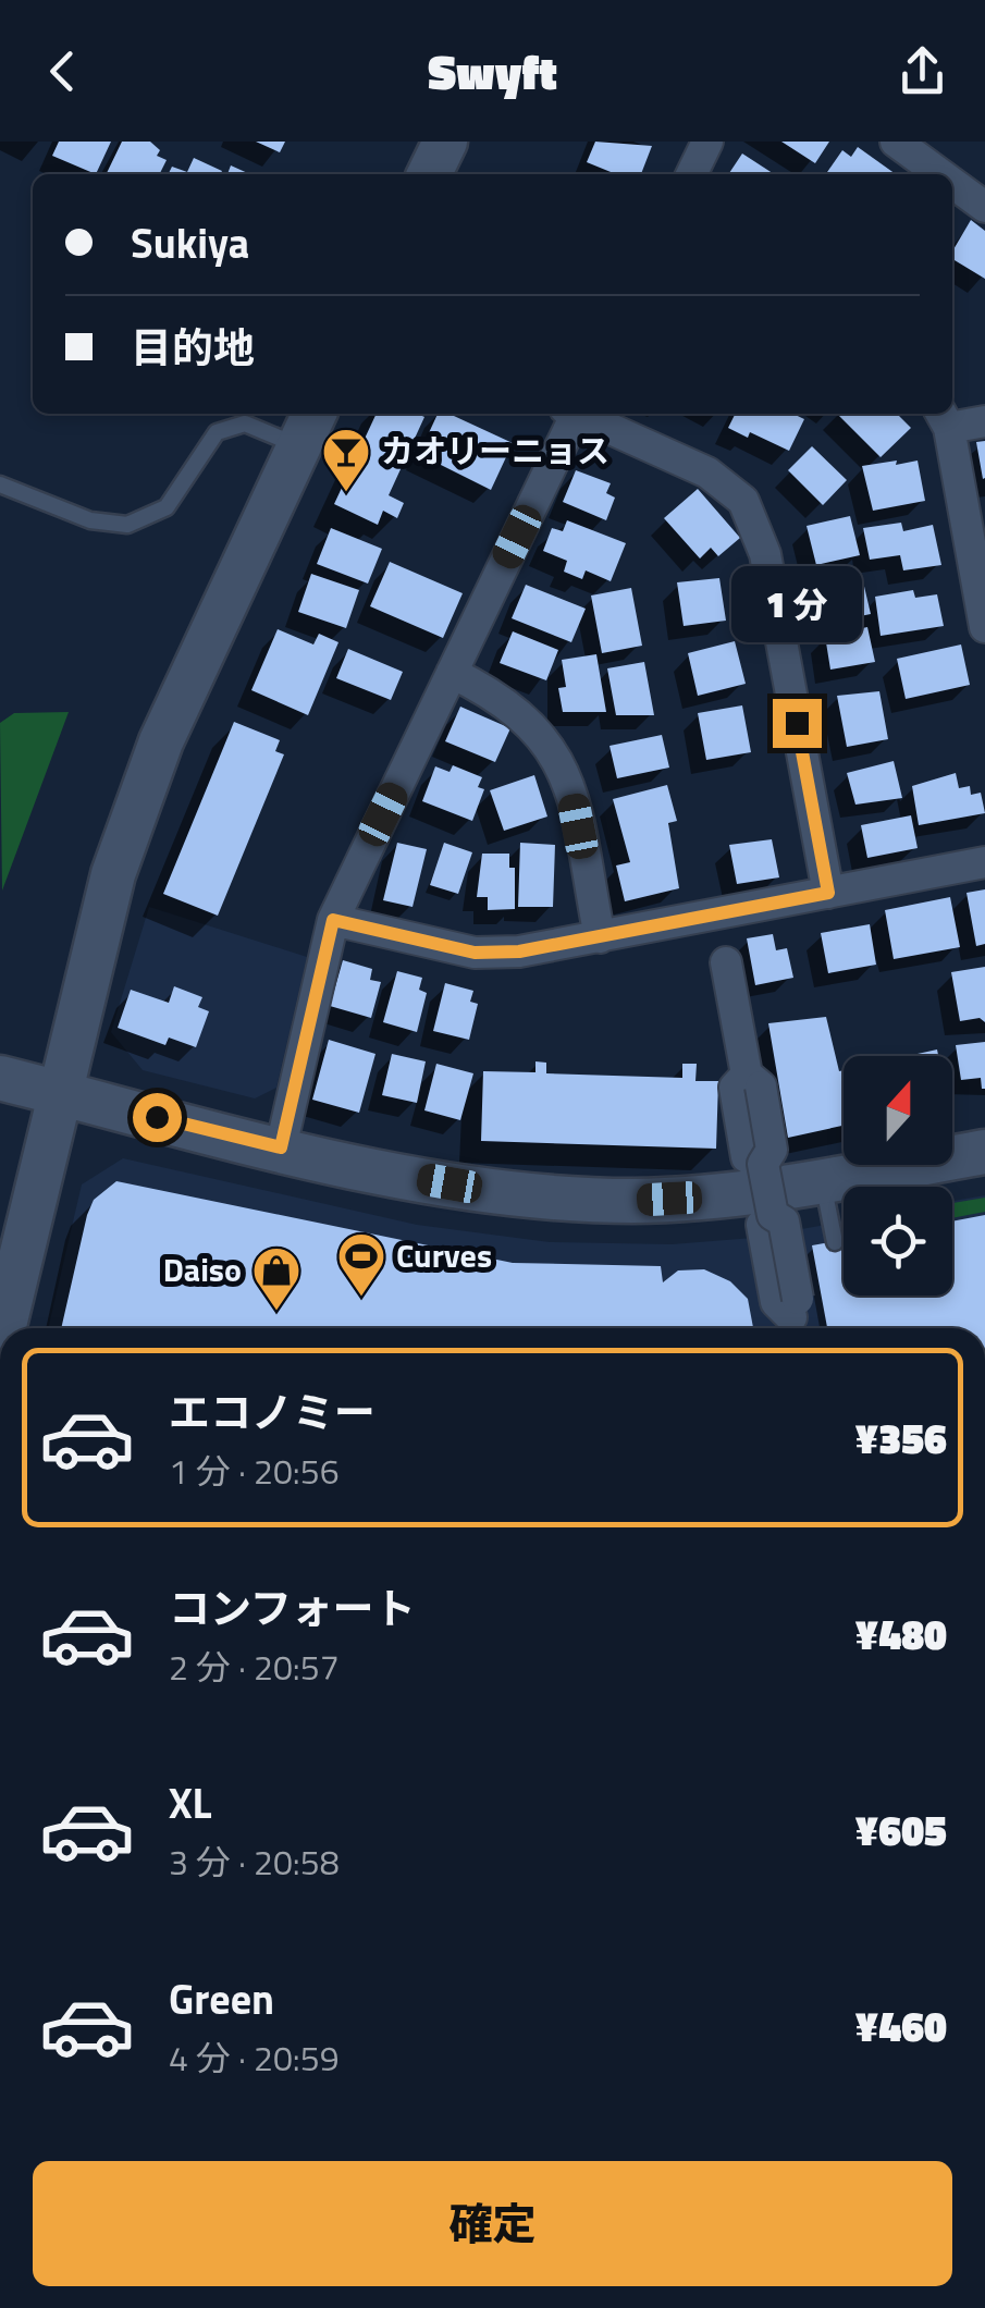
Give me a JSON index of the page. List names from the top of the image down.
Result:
{
  "places": {
    "bar": ["カオリーニョス"],
    "sports": ["Curves"],
    "shop": ["Daiso"]
  },
  "north": "top",
  "page": {
    "header": "Swyft",
    "banner": ["Sukiya", "目的地"],
    "bubble": "1 分",
    "list": [
      {
        "name": "エコノミー",
        "note": "1 分 · 20:56",
        "value": "¥356"
      },
      {
        "name": "コンフォート",
        "note": "2 分 · 20:57",
        "value": "¥480"
      },
      {
        "name": "XL",
        "note": "3 分 · 20:58",
        "value": "¥605"
      },
      {
        "name": "Green",
        "note": "4 分 · 20:59",
        "value": "¥460"
      }
    ],
    "buttons": "確定"
  }
}
